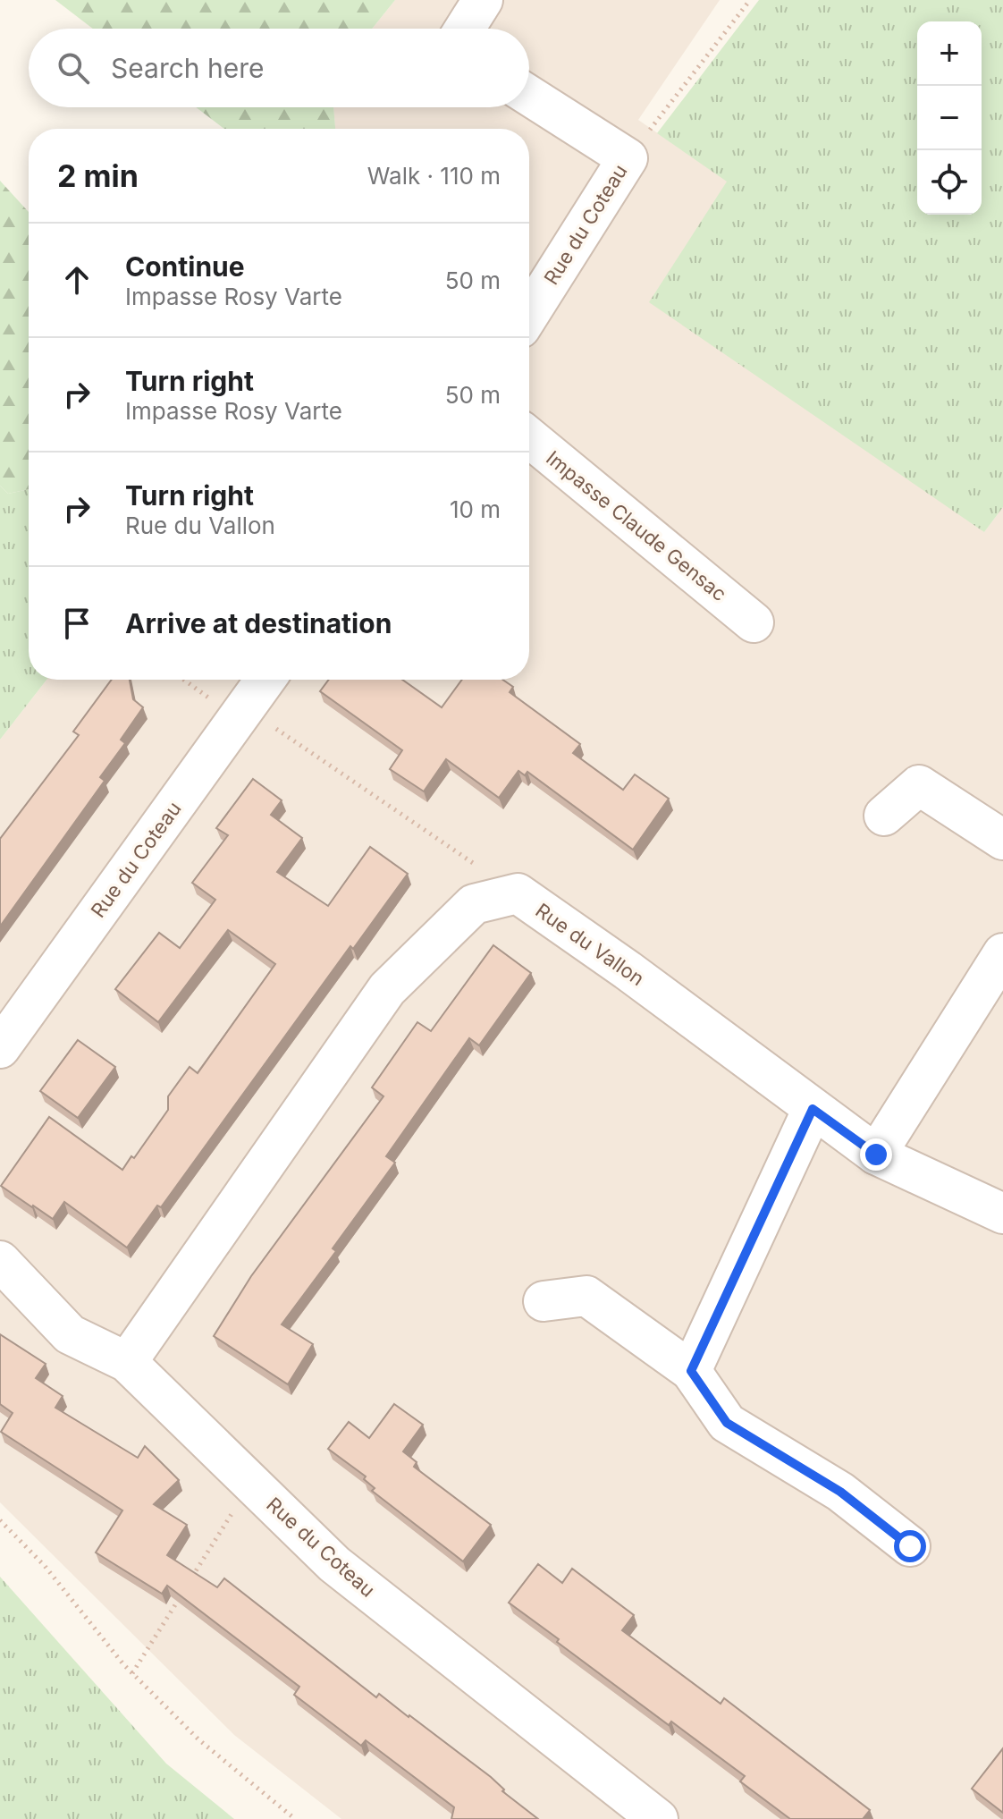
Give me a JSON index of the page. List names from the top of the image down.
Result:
{
  "streets": {
    "street": ["Rue du Coteau", "Impasse Claude Gensac", "Rue du Vallon"]
  },
  "crossings": [
    ["Rue du Coteau", "Rue du Vallon"]
  ],
  "page": {
    "map_buttons": ["+", "−"],
    "search": "Search here",
    "heading": ["2 min", "Walk · 110 m"],
    "list": [
      ["Continue", "Impasse Rosy Varte", "50 m"],
      ["Turn right", "Impasse Rosy Varte", "50 m"],
      ["Turn right", "Rue du Vallon", "10 m"],
      "Arrive at destination"
    ]
  }
}
